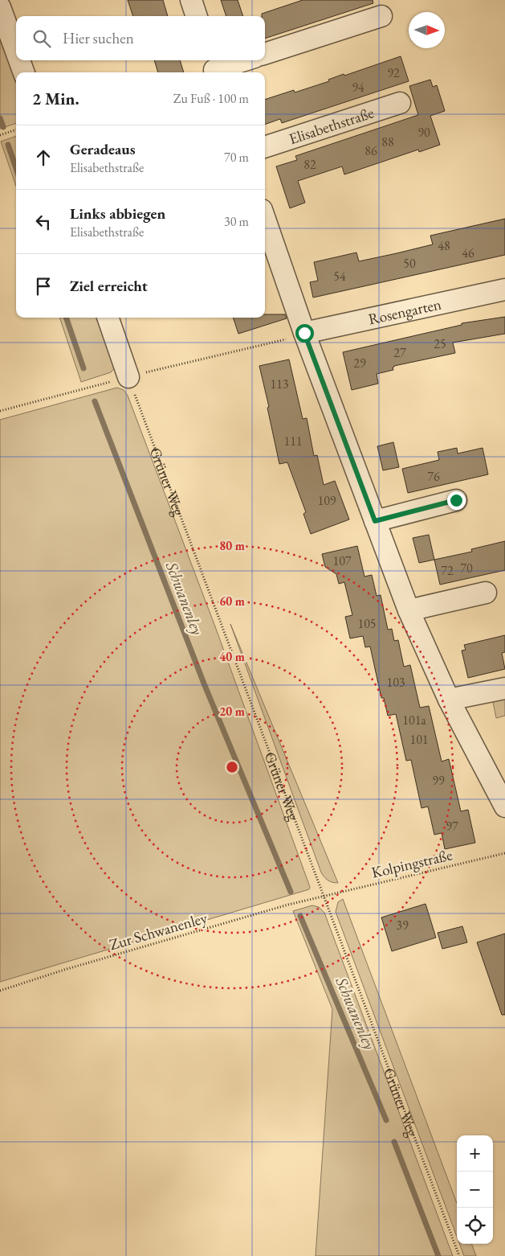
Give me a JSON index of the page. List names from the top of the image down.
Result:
{
  "streets": {
    "street": ["Elisabethstraße", "Rosengarten"],
    "path": ["Grüner Weg", "Kolpingstraße", "Zur Schwanenley"]
  },
  "crossings": [
    ["Grüner Weg", "Kolpingstraße"],
    ["Grüner Weg", "Zur Schwanenley"],
    ["Kolpingstraße", "Zur Schwanenley"]
  ],
  "water": ["Schwanenley"],
  "house_numbers": [
    "92",
    "94",
    "90",
    "88",
    "86",
    "82",
    "48",
    "46",
    "50",
    "54",
    "25",
    "27",
    "29",
    "113",
    "111",
    "76",
    "109",
    "107",
    "70",
    "72",
    "105",
    "103",
    "101a",
    "101",
    "99",
    "97",
    "39"
  ],
  "north": "right",
  "page": {
    "search": "Hier suchen",
    "heading": ["2 Min.", "Zu Fuß · 100 m"],
    "list": [
      ["Geradeaus", "Elisabethstraße", "70 m"],
      ["Links abbiegen", "Elisabethstraße", "30 m"],
      "Ziel erreicht"
    ],
    "map_buttons": ["+", "−"]
  },
  "rings": [
    "80 m",
    "60 m",
    "40 m",
    "20 m"
  ]
}
